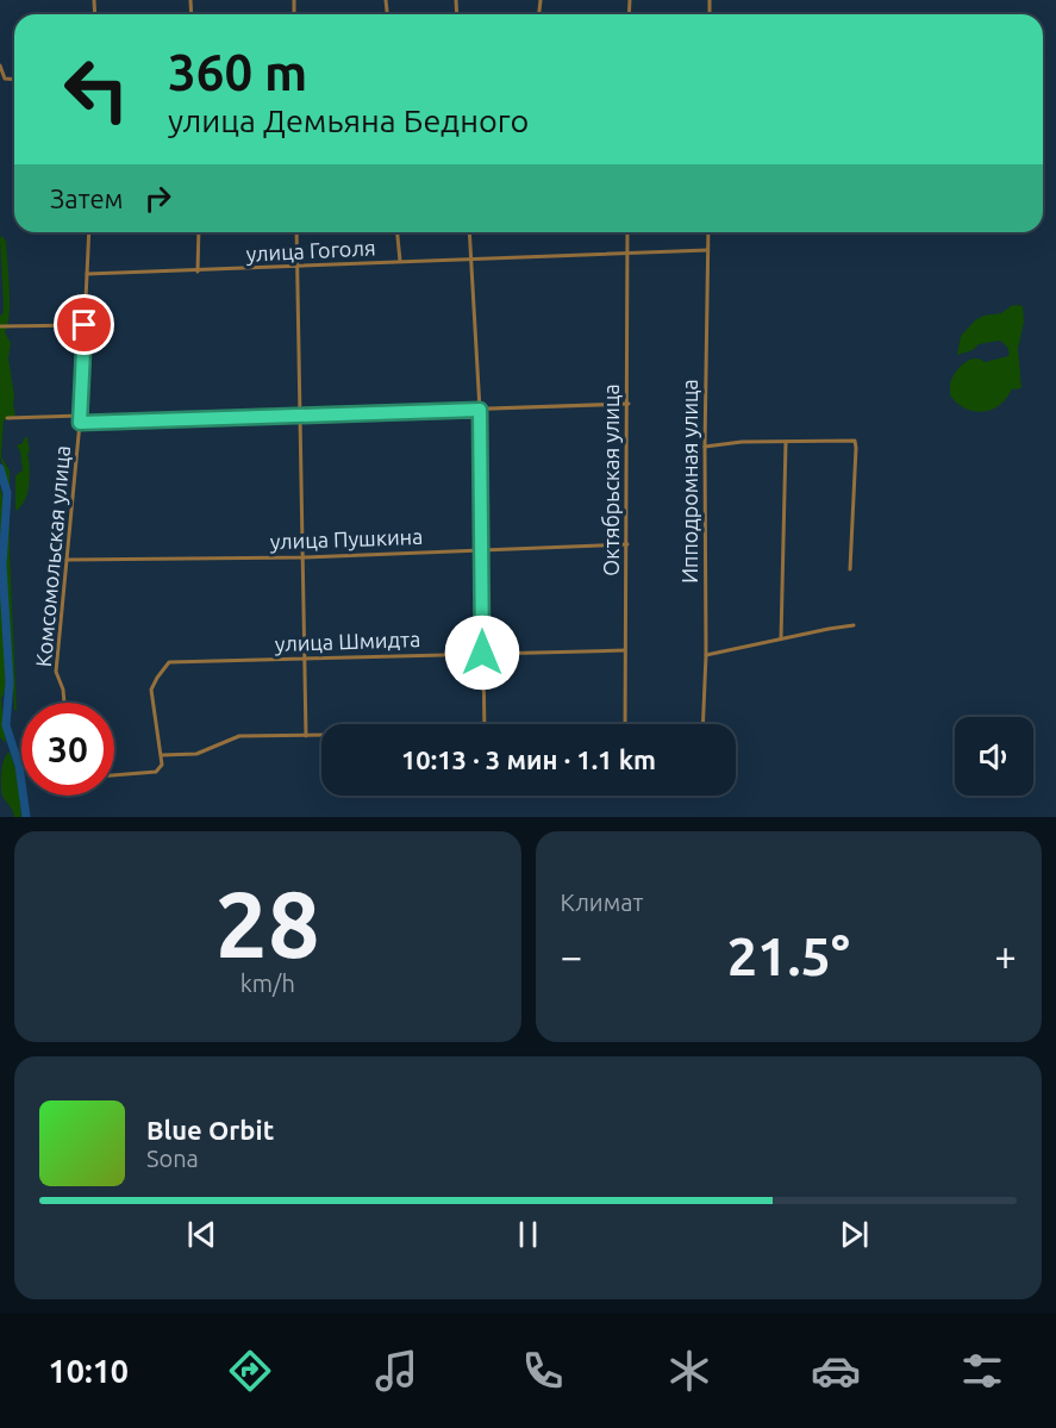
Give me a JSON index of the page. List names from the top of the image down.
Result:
{
  "streets": {
    "street": [
      "улица Гоголя",
      "Октябрьская улица",
      "Ипподромная улица",
      "улица Пушкина",
      "Комсомольская улица",
      "улица Шмидта"
    ]
  },
  "crossings": [
    ["улица Гоголя", "Октябрьская улица"],
    ["улица Гоголя", "Ипподромная улица"],
    ["улица Гоголя", "Комсомольская улица"],
    ["Октябрьская улица", "улица Пушкина"],
    ["Октябрьская улица", "улица Шмидта"],
    ["улица Пушкина", "Комсомольская улица"]
  ],
  "page": {
    "turn": ["360 m", "улица Демьяна Бедного"],
    "then": "Затем",
    "limit": "30",
    "trip": "10:13 · 3 мин · 1.1 km",
    "tile": [
      ["28", "km/h"],
      "Климат"
    ],
    "heat": ["−", "21.5°", "+"],
    "song": ["Blue Orbit", "Sona"],
    "tabs": "10:10"
  }
}
